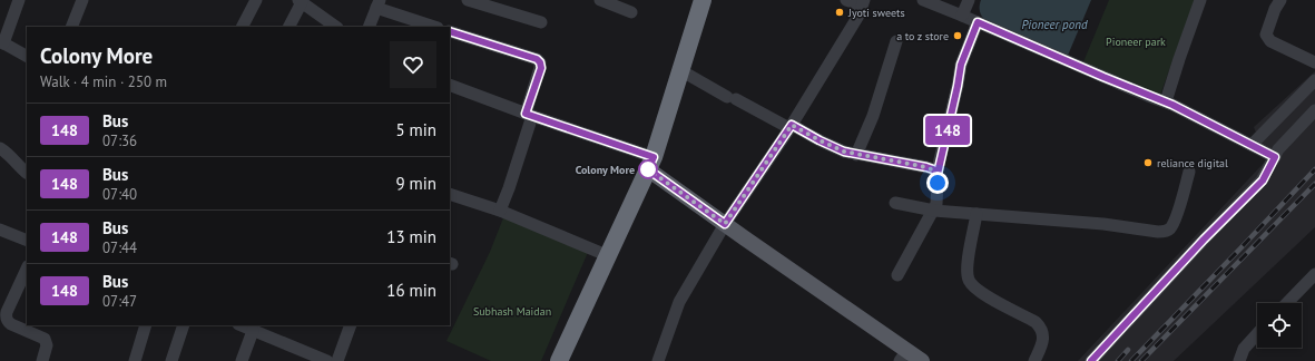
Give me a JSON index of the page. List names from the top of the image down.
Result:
{
  "water": ["Pioneer pond"],
  "parks": ["Pioneer park", "Subhash Maidan"],
  "places": [
    "Jyoti sweets",
    "a to z store",
    "reliance digital",
    "Colony More"
  ],
  "lines": ["bus line 148"],
  "page": {
    "on_map": "148",
    "heading": ["Colony More", "Walk · 4 min · 250 m"],
    "list": [
      {
        "mark": "148",
        "name": "Bus",
        "note": "07:36",
        "value": "5 min"
      },
      {
        "mark": "148",
        "name": "Bus",
        "note": "07:40",
        "value": "9 min"
      },
      {
        "mark": "148",
        "name": "Bus",
        "note": "07:44",
        "value": "13 min"
      },
      {
        "mark": "148",
        "name": "Bus",
        "note": "07:47",
        "value": "16 min"
      }
    ]
  }
}
